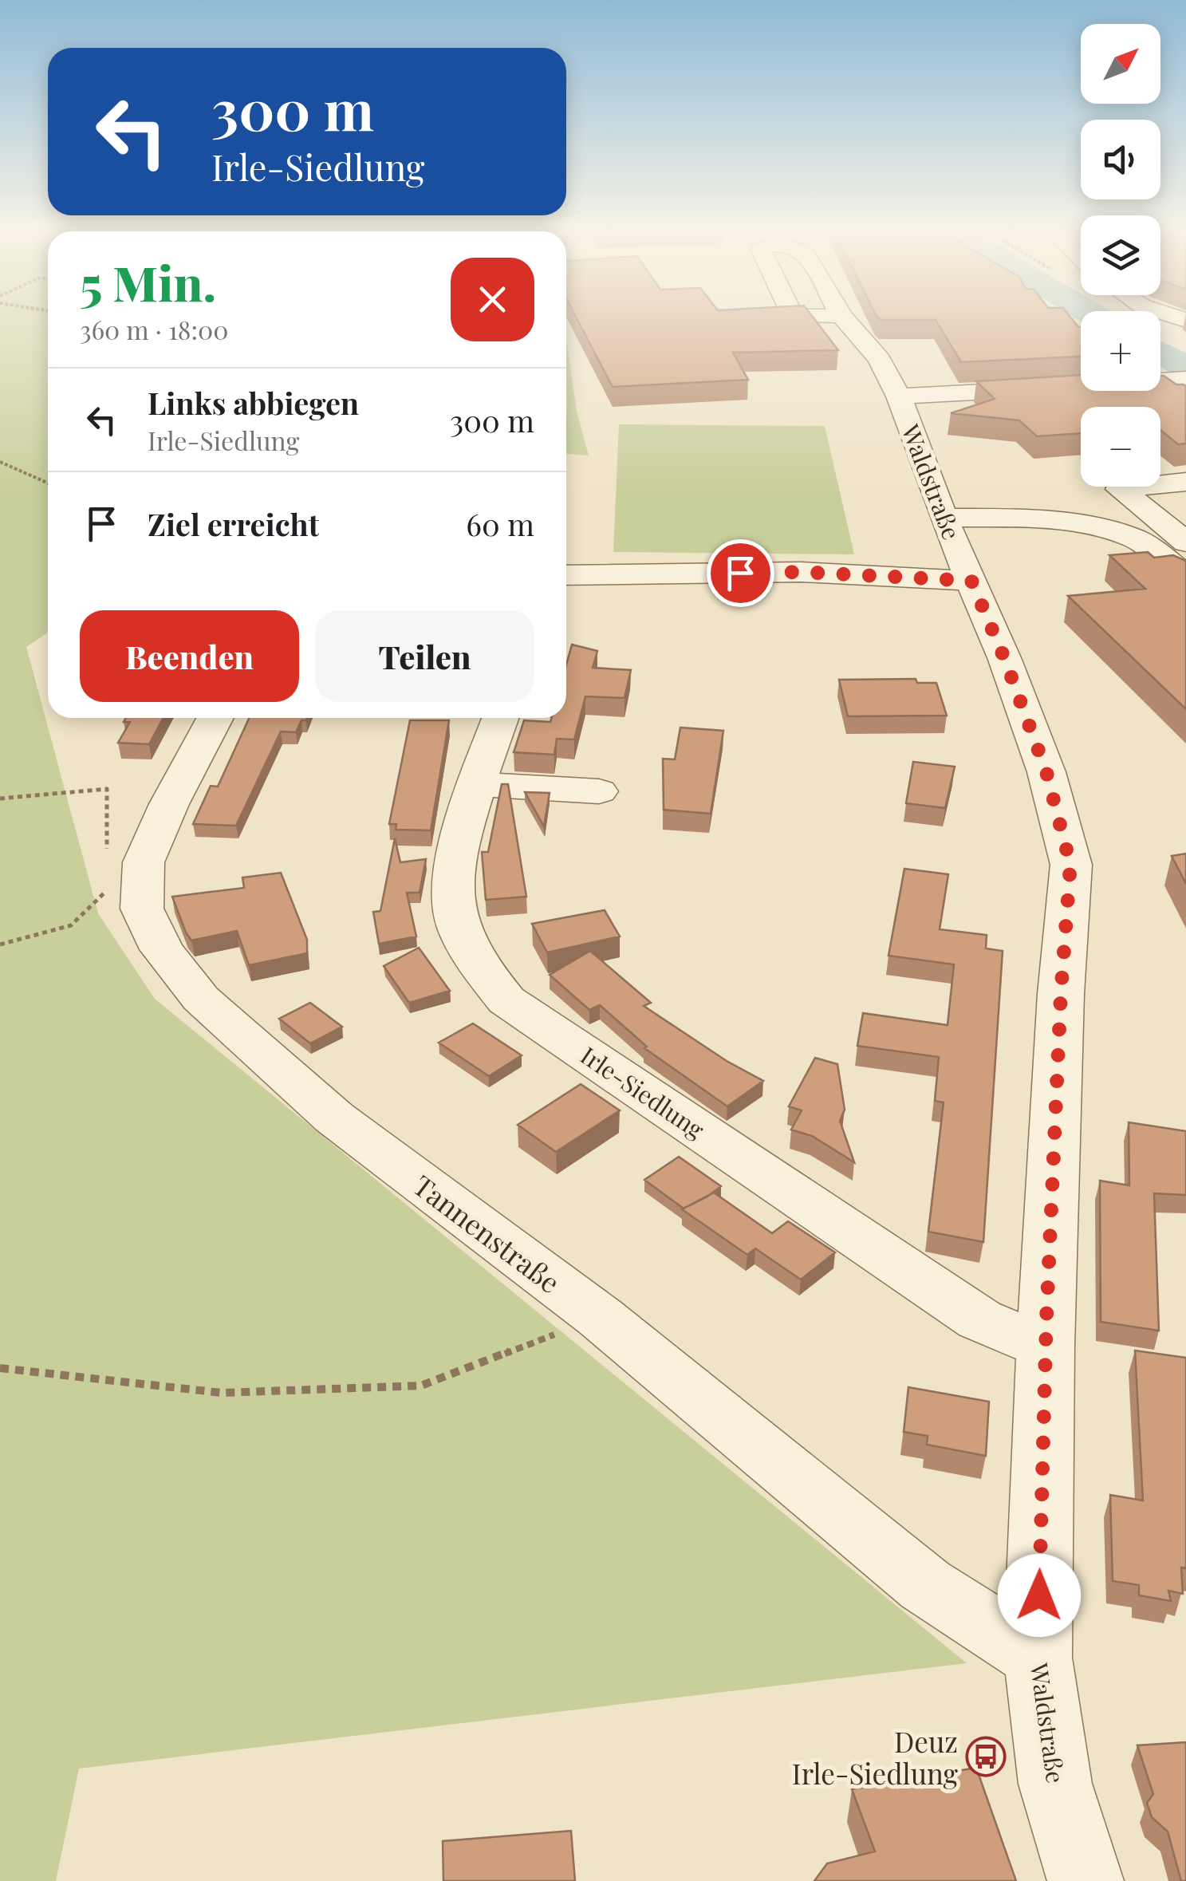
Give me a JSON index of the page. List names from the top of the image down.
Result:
{
  "streets": {
    "street": ["Waldstraße", "Irle-Siedlung", "Tannenstraße"]
  },
  "crossings": [
    ["Waldstraße", "Irle-Siedlung"],
    ["Waldstraße", "Tannenstraße"]
  ],
  "places": {
    "bus stop": ["Deuz Irle-Siedlung"]
  },
  "north": "top right",
  "page": {
    "map_buttons": ["+", "−"],
    "turn": ["300 m", "Irle-Siedlung"],
    "heading": ["5 Min.", "360 m · 18:00"],
    "list": [
      {
        "name": "Links abbiegen",
        "note": "Irle-Siedlung",
        "value": "300 m"
      },
      {
        "name": "Ziel erreicht",
        "value": "60 m"
      }
    ],
    "buttons": ["Beenden", "Teilen"]
  }
}
